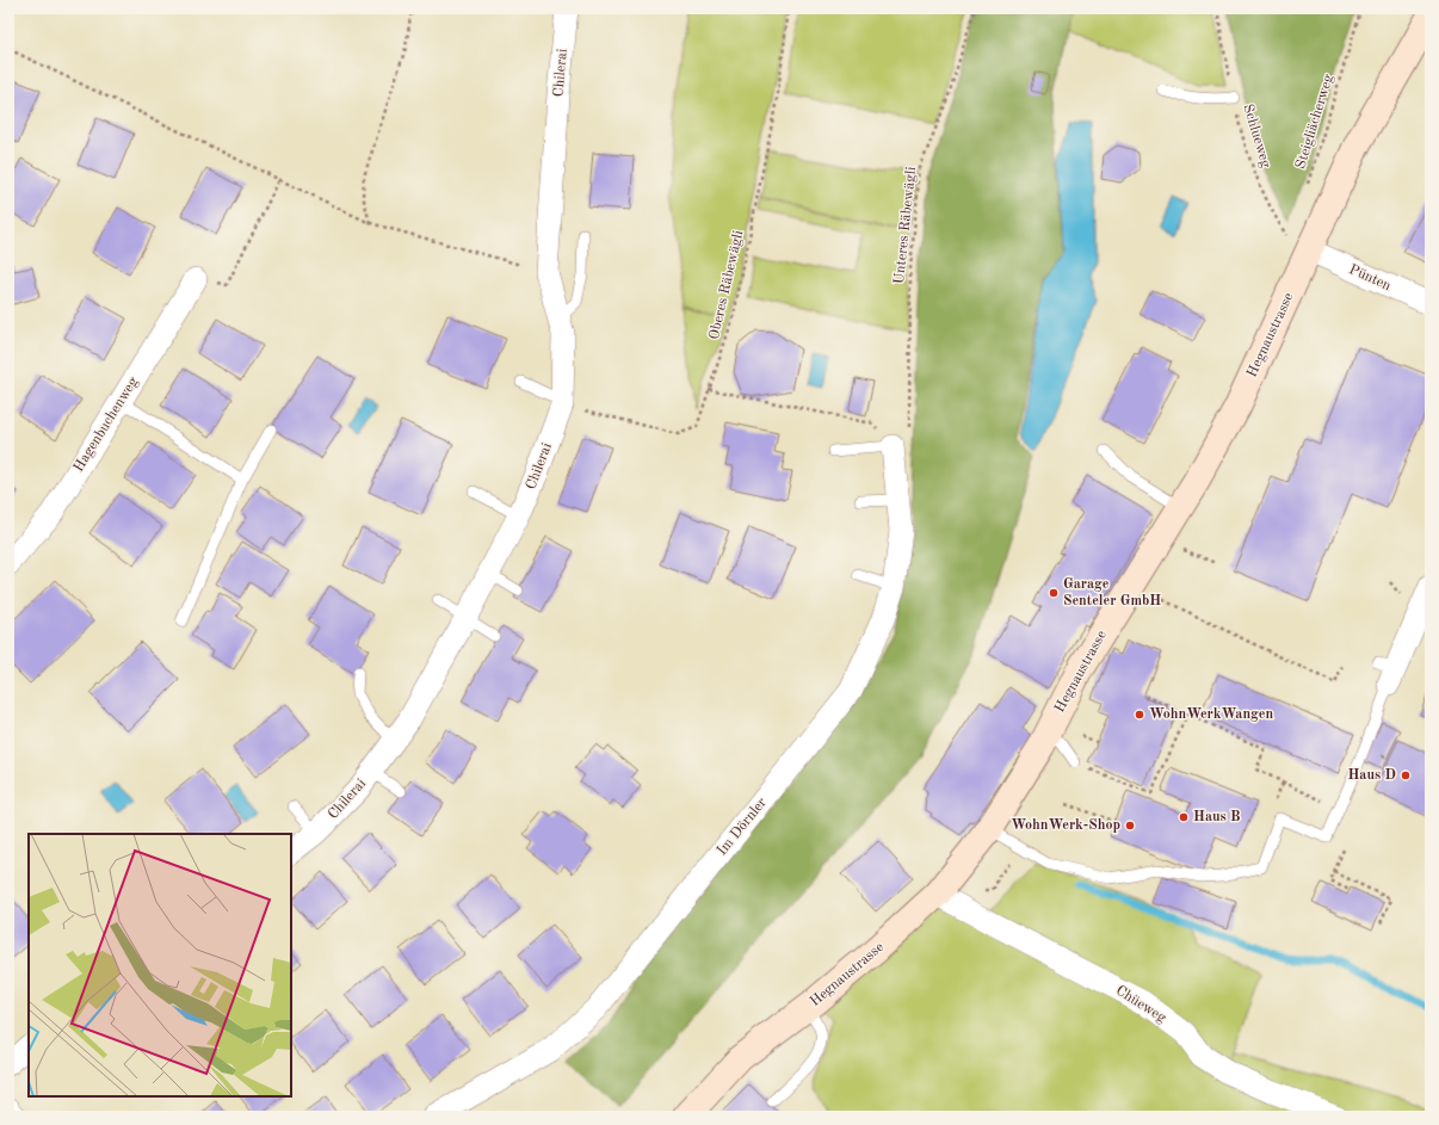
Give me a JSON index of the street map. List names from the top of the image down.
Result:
{
  "streets": {
    "street": [
      "Chilerai",
      "Pünten",
      "Hegnaustrasse",
      "Hagenbuchenweg",
      "Im Dörnler",
      "Chüeweg"
    ],
    "path": [
      "Steigliächerweg",
      "Schlueweg",
      "Unteres Räbewägli",
      "Oberes Räbewägli"
    ]
  },
  "crossings": [
    ["Chilerai", "Oberes Räbewägli"],
    ["Schlueweg", "Pünten"],
    ["Schlueweg", "Hegnaustrasse"],
    ["Unteres Räbewägli", "Im Dörnler"],
    ["Pünten", "Hegnaustrasse"],
    ["Hegnaustrasse", "Chüeweg"]
  ],
  "places": [
    "Garage Senteler GmbH",
    "WohnWerkWangen",
    "Haus D",
    "Haus B",
    "WohnWerk-Shop"
  ]
}
